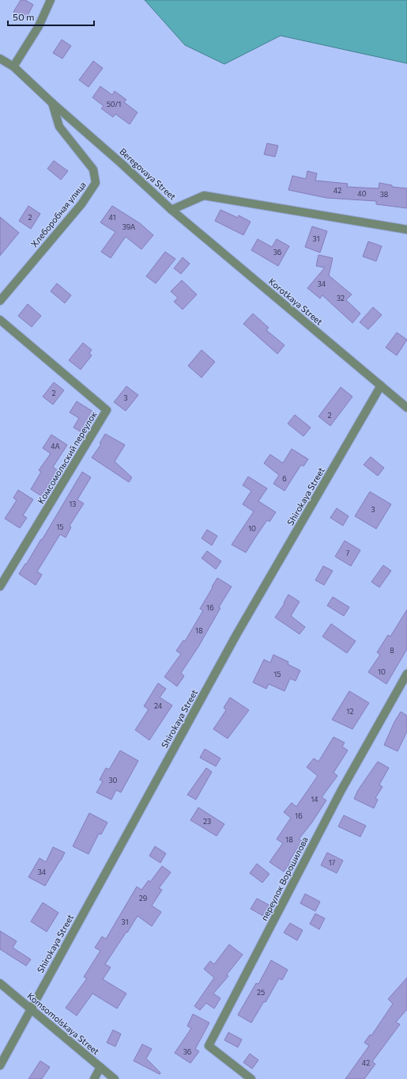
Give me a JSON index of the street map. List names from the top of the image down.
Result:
{
  "streets": {
    "street": [
      "Beregovaya Street",
      "Хлеборобная улица",
      "Korotkaya Street",
      "Комсомольский переулок",
      "Shirokaya Street",
      "переулок Ворошилова",
      "Komsomolskaya Street"
    ]
  },
  "crossings": [
    ["Beregovaya Street", "Хлеборобная улица"],
    ["Beregovaya Street", "Korotkaya Street"],
    ["Korotkaya Street", "Shirokaya Street"],
    ["Shirokaya Street", "Komsomolskaya Street"]
  ],
  "house_numbers": [
    "50/1",
    "42",
    "40",
    "38",
    "2",
    "41",
    "39А",
    "31",
    "36",
    "34",
    "32",
    "2",
    "3",
    "2",
    "4А",
    "6",
    "13",
    "3",
    "15",
    "10",
    "7",
    "16",
    "18",
    "8",
    "10",
    "15",
    "24",
    "12",
    "30",
    "14",
    "16",
    "23",
    "18",
    "17",
    "34",
    "29",
    "31",
    "25",
    "36",
    "42"
  ],
  "scale_bar": "50 m"
}
